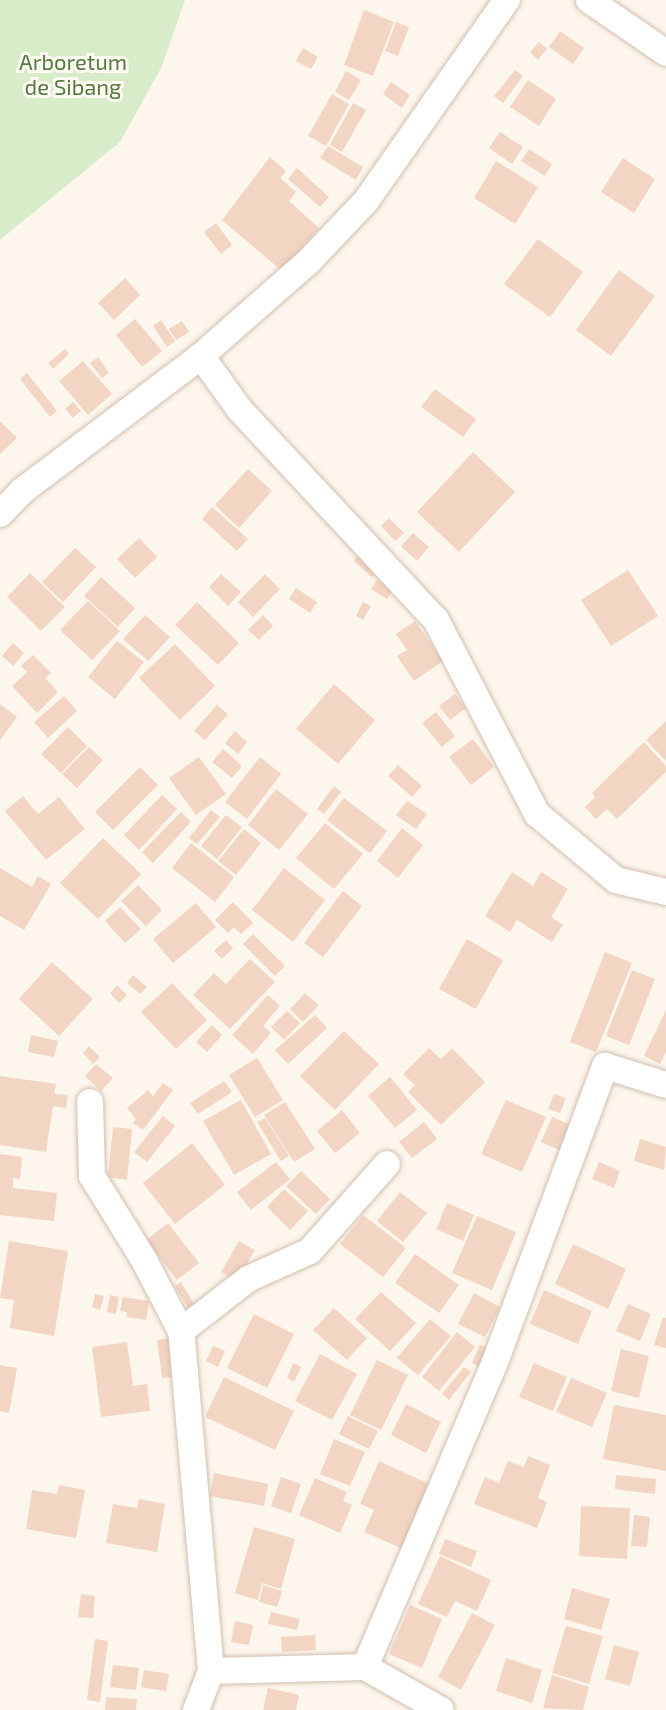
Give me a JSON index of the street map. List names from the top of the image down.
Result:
{
  "parks": ["Arboretum de Sibang"]
}
